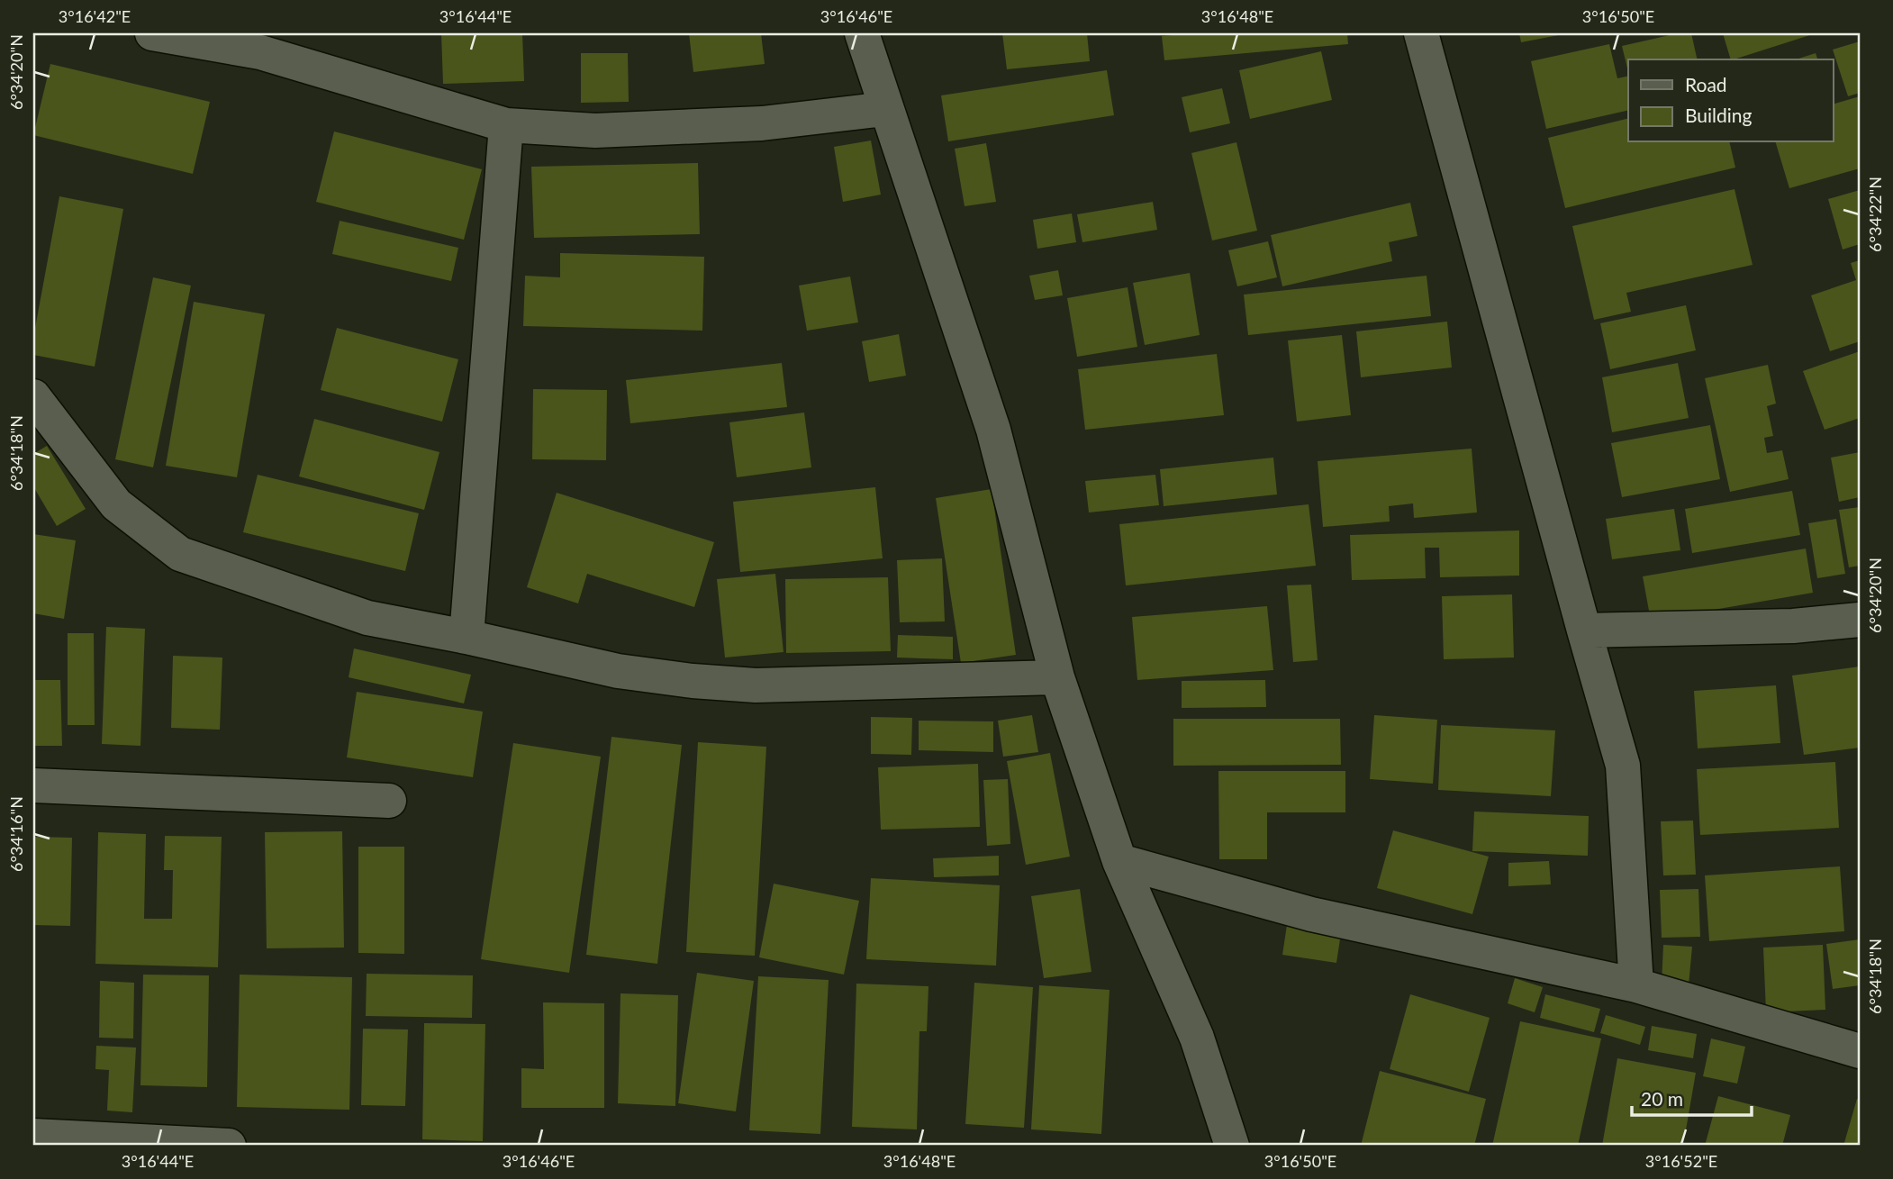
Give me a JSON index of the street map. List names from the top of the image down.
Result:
{
  "legend": ["Road", "Building"],
  "scale_bar": "20 m",
  "coordinates": [
    "3°16'42\"E",
    "3°16'44\"E",
    "3°16'46\"E",
    "3°16'48\"E",
    "3°16'50\"E",
    "6°34'20\"N",
    "6°34'22\"N",
    "6°34'18\"N",
    "6°34'16\"N",
    "3°16'52\"E"
  ]
}
